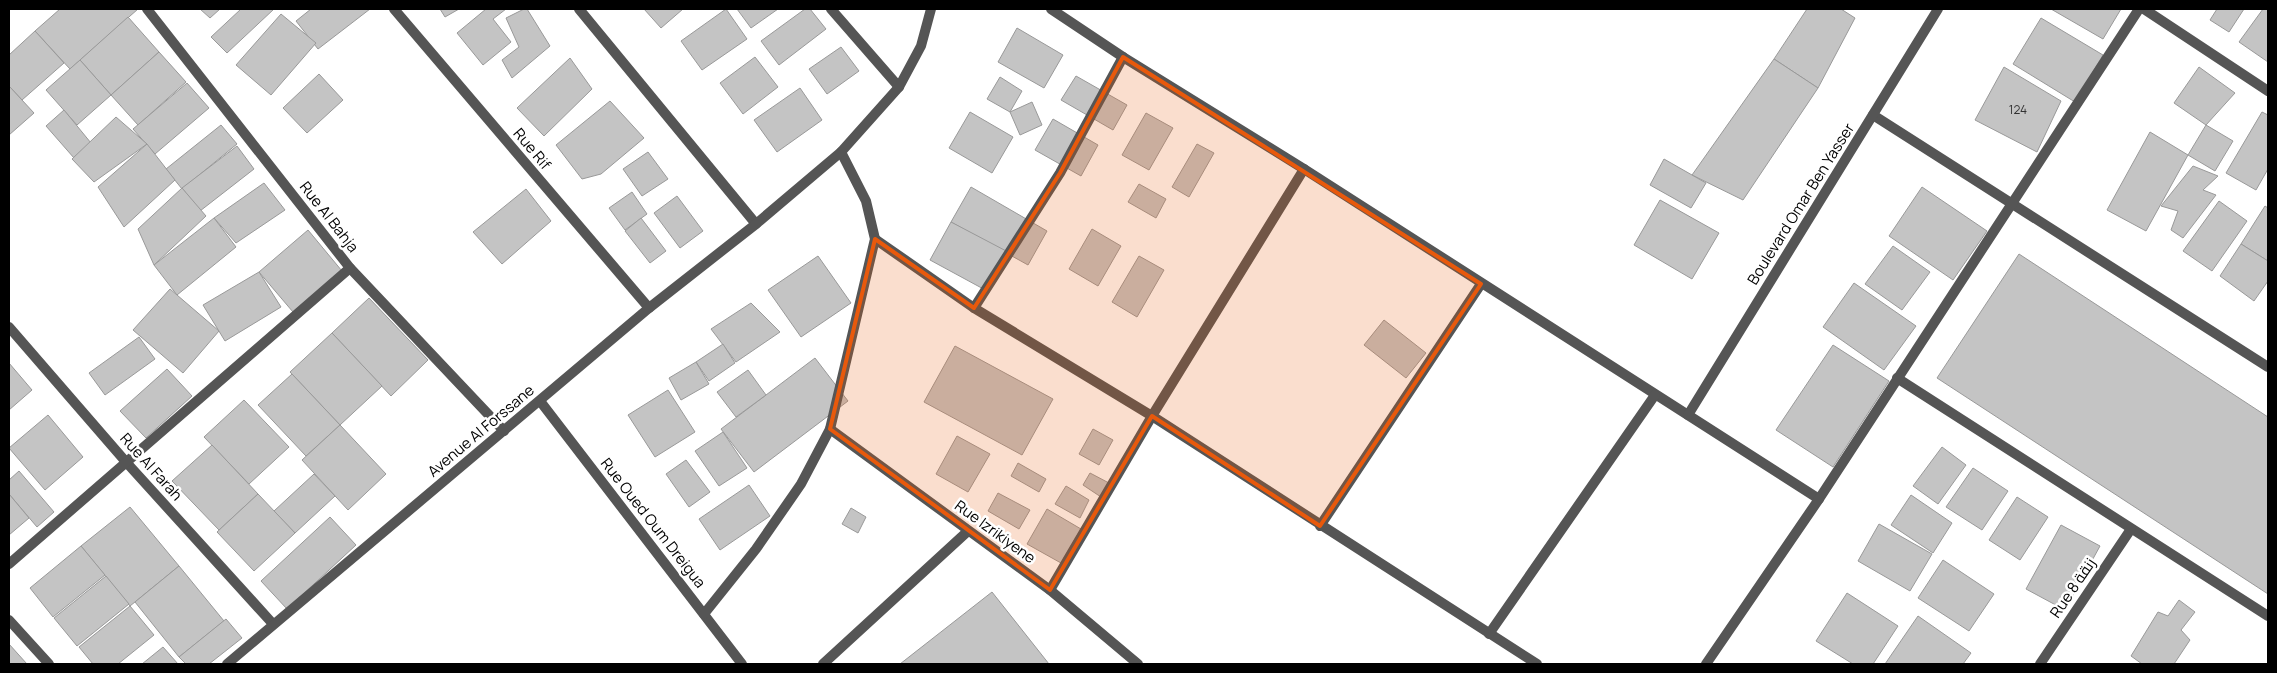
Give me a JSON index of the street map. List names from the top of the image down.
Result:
{
  "streets": {
    "street": [
      "Rue Rif",
      "Boulevard Omar Ben Yasser",
      "Rue Al Bahja",
      "Avenue Al Forssane",
      "Rue Al Farah",
      "Rue Oued Oum Dreigua",
      "Rue Izrikiyene",
      "Rue 8 زنقة"
    ]
  },
  "crossings": [
    ["Rue Rif", "Avenue Al Forssane"],
    ["Rue Al Bahja", "Avenue Al Forssane"],
    ["Avenue Al Forssane", "Rue Al Farah"],
    ["Avenue Al Forssane", "Rue Oued Oum Dreigua"]
  ],
  "house_numbers": ["124"]
}
